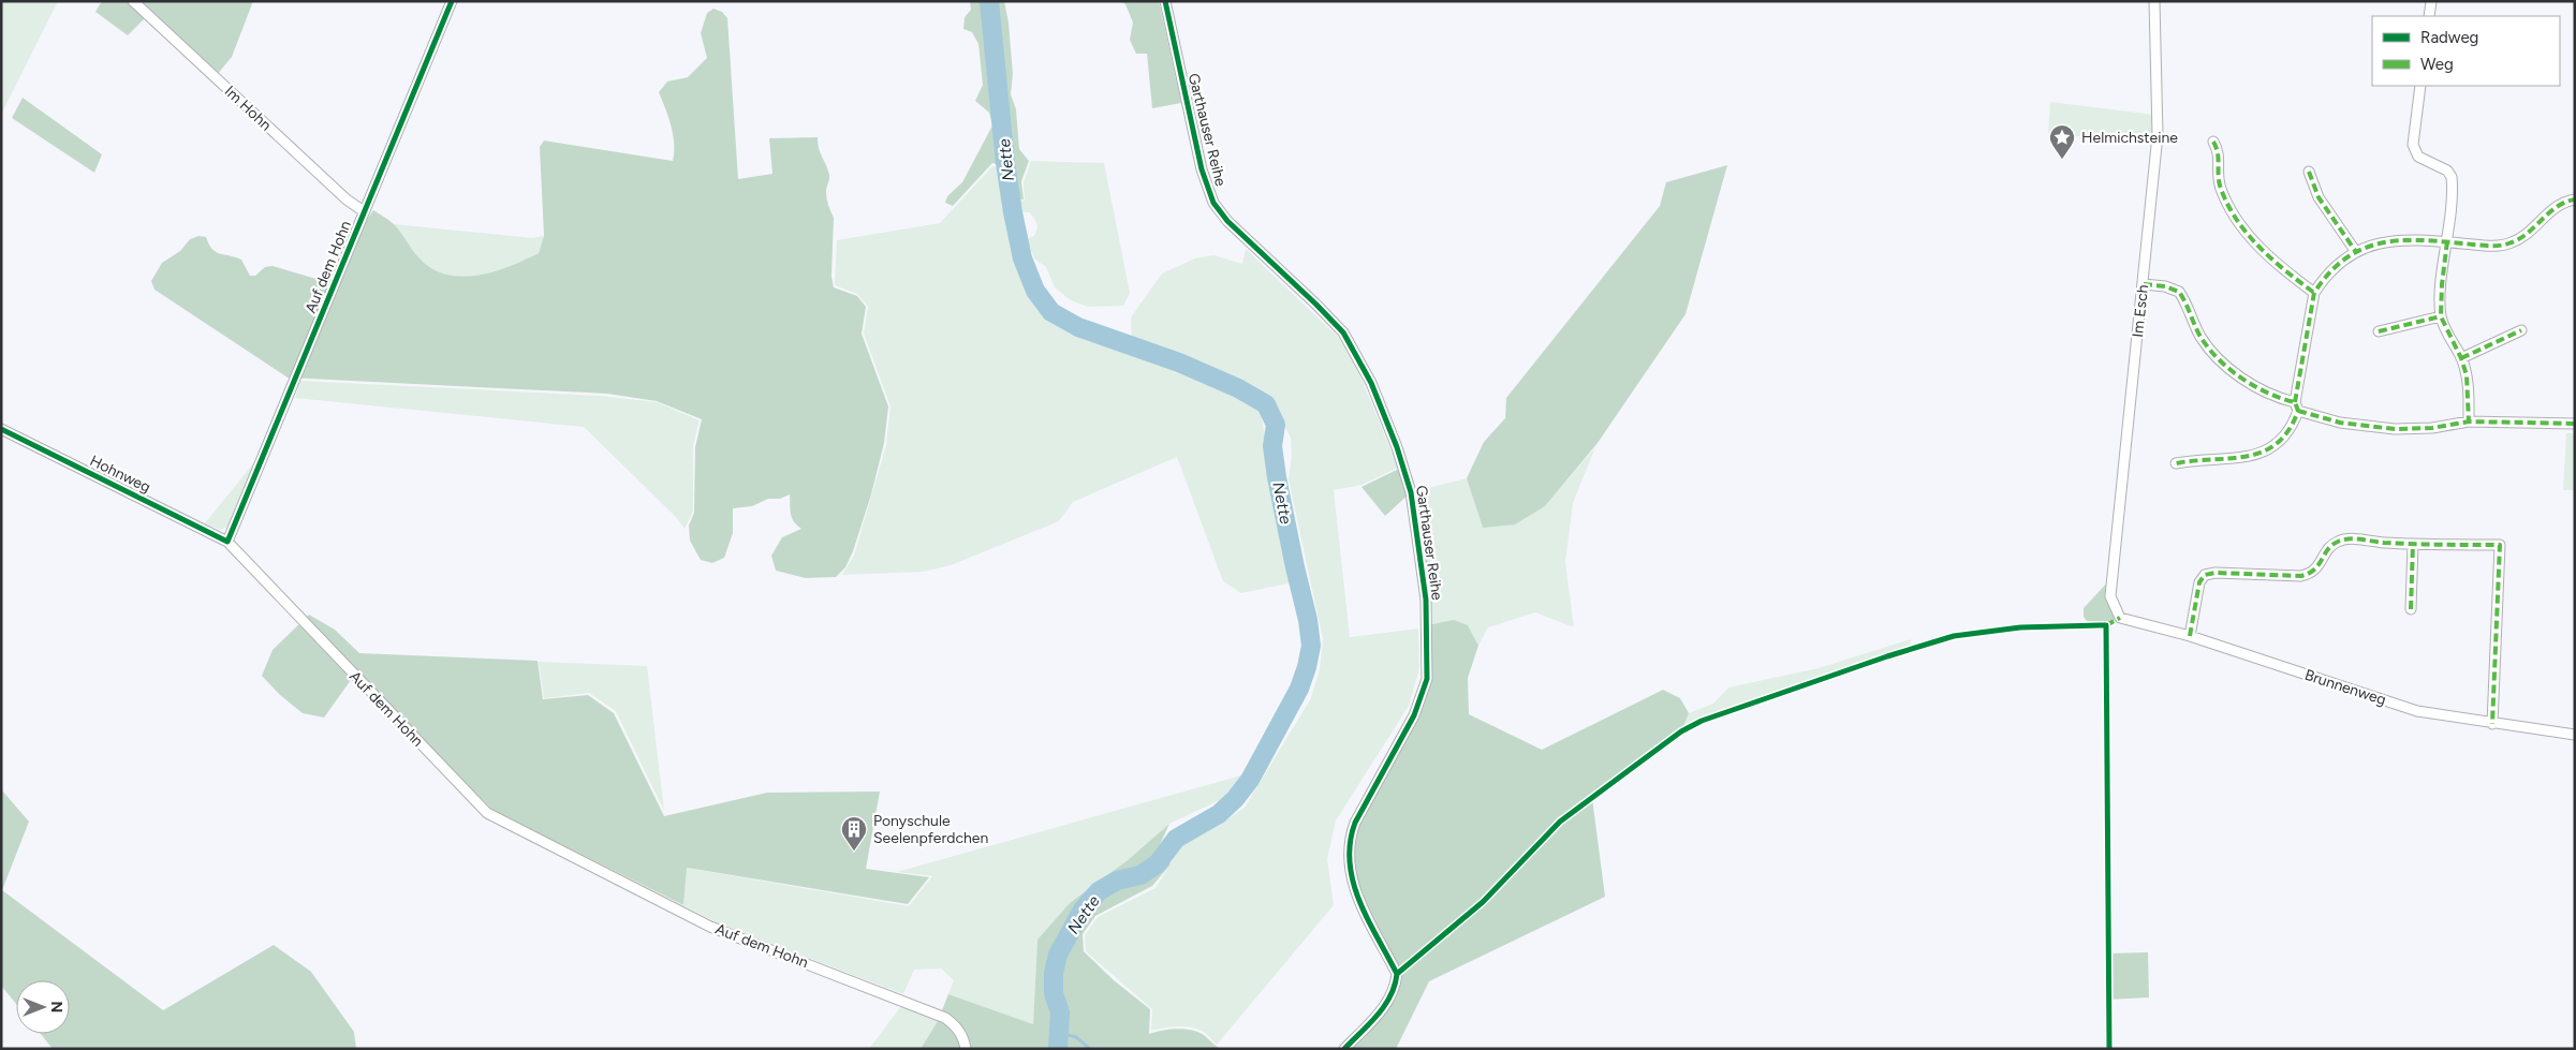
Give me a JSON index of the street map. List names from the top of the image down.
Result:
{
  "streets": {
    "street": [
      "Im Hohn",
      "Garthauser Reihe",
      "Auf dem Hohn",
      "Im Esch",
      "Hohnweg",
      "Brunnenweg"
    ]
  },
  "crossings": [
    ["Im Hohn", "Auf dem Hohn"],
    ["Auf dem Hohn", "Hohnweg"],
    ["Im Esch", "Brunnenweg"]
  ],
  "water": ["Nette"],
  "places": {
    "place": ["Helmichsteine"],
    "building": ["Ponyschule Seelenpferdchen"]
  },
  "legend": ["Radweg", "Weg"],
  "north": "right"
}
